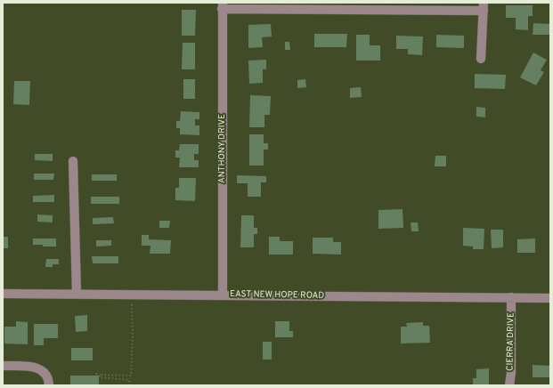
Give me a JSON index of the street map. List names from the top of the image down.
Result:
{
  "streets": {
    "street": ["ANTHONY DRIVE", "EAST NEW HOPE ROAD", "CIERRA DRIVE"]
  },
  "crossings": [
    ["ANTHONY DRIVE", "EAST NEW HOPE ROAD"],
    ["EAST NEW HOPE ROAD", "CIERRA DRIVE"]
  ]
}
